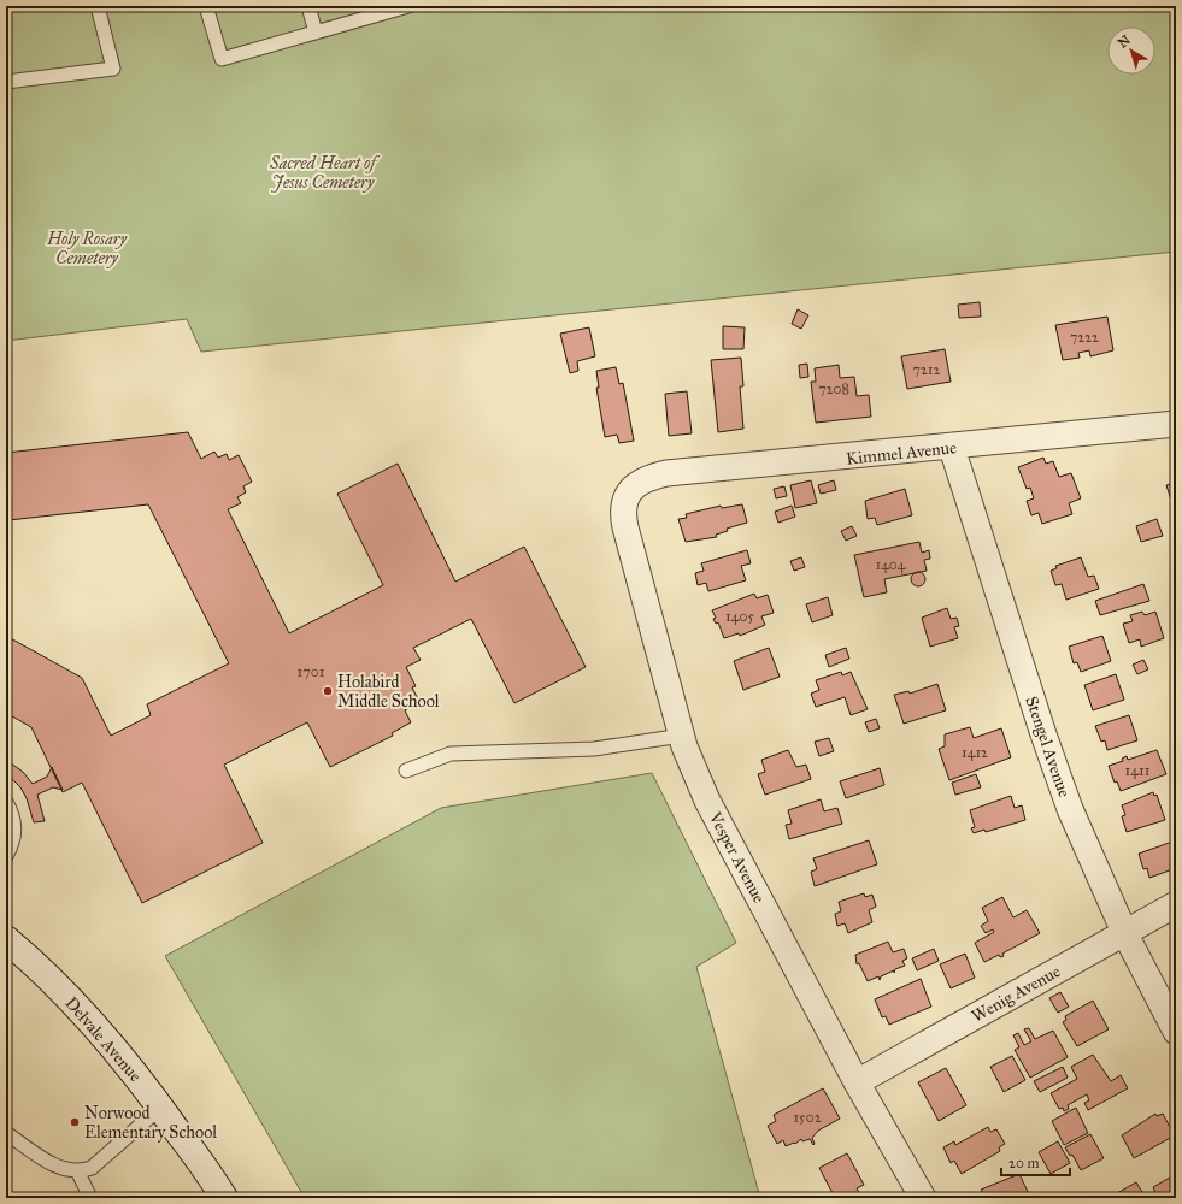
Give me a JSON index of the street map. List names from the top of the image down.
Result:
{
  "streets": {
    "street": [
      "Kimmel Avenue",
      "Stengel Avenue",
      "Vesper Avenue",
      "Wenig Avenue",
      "Delvale Avenue"
    ]
  },
  "crossings": [
    ["Kimmel Avenue", "Stengel Avenue"],
    ["Kimmel Avenue", "Vesper Avenue"],
    ["Stengel Avenue", "Wenig Avenue"],
    ["Vesper Avenue", "Wenig Avenue"]
  ],
  "parks": ["Sacred Heart of Jesus Cemetery", "Holy Rosary Cemetery"],
  "places": ["Holabird Middle School", "Norwood Elementary School"],
  "house_numbers": [
    "7222",
    "7212",
    "7208",
    "1404",
    "1405",
    "1701",
    "1412",
    "1411",
    "1502"
  ],
  "scale_bar": "20 m",
  "north": "top left"
}
